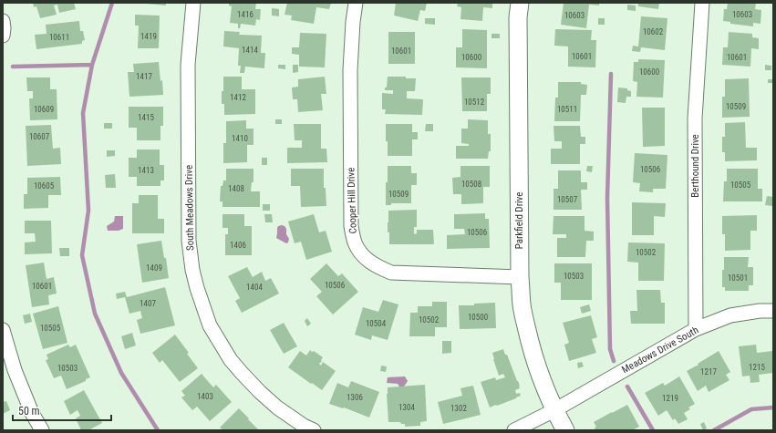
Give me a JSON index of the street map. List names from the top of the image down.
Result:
{
  "streets": {
    "street": [
      "Berthound Drive",
      "Cooper Hill Drive",
      "South Meadows Drive",
      "Parkfield Drive",
      "Meadows Drive South"
    ]
  },
  "crossings": [
    ["Berthound Drive", "Meadows Drive South"],
    ["Cooper Hill Drive", "Parkfield Drive"],
    ["Parkfield Drive", "Meadows Drive South"]
  ],
  "house_numbers": [
    "1416",
    "10603",
    "10603",
    "10602",
    "1419",
    "10611",
    "1414",
    "10601",
    "10601",
    "10600",
    "10601",
    "10600",
    "1417",
    "1412",
    "10512",
    "10509",
    "10609",
    "10511",
    "1415",
    "10607",
    "1410",
    "10506",
    "1413",
    "10508",
    "10505",
    "10605",
    "1408",
    "10509",
    "10507",
    "10506",
    "1406",
    "10502",
    "1409",
    "10503",
    "10501",
    "10506",
    "10601",
    "1404",
    "1407",
    "10500",
    "10502",
    "10504",
    "10505",
    "1215",
    "10503",
    "1217",
    "1403",
    "1306",
    "1219",
    "1304",
    "1302"
  ],
  "scale_bar": "50 m"
}
